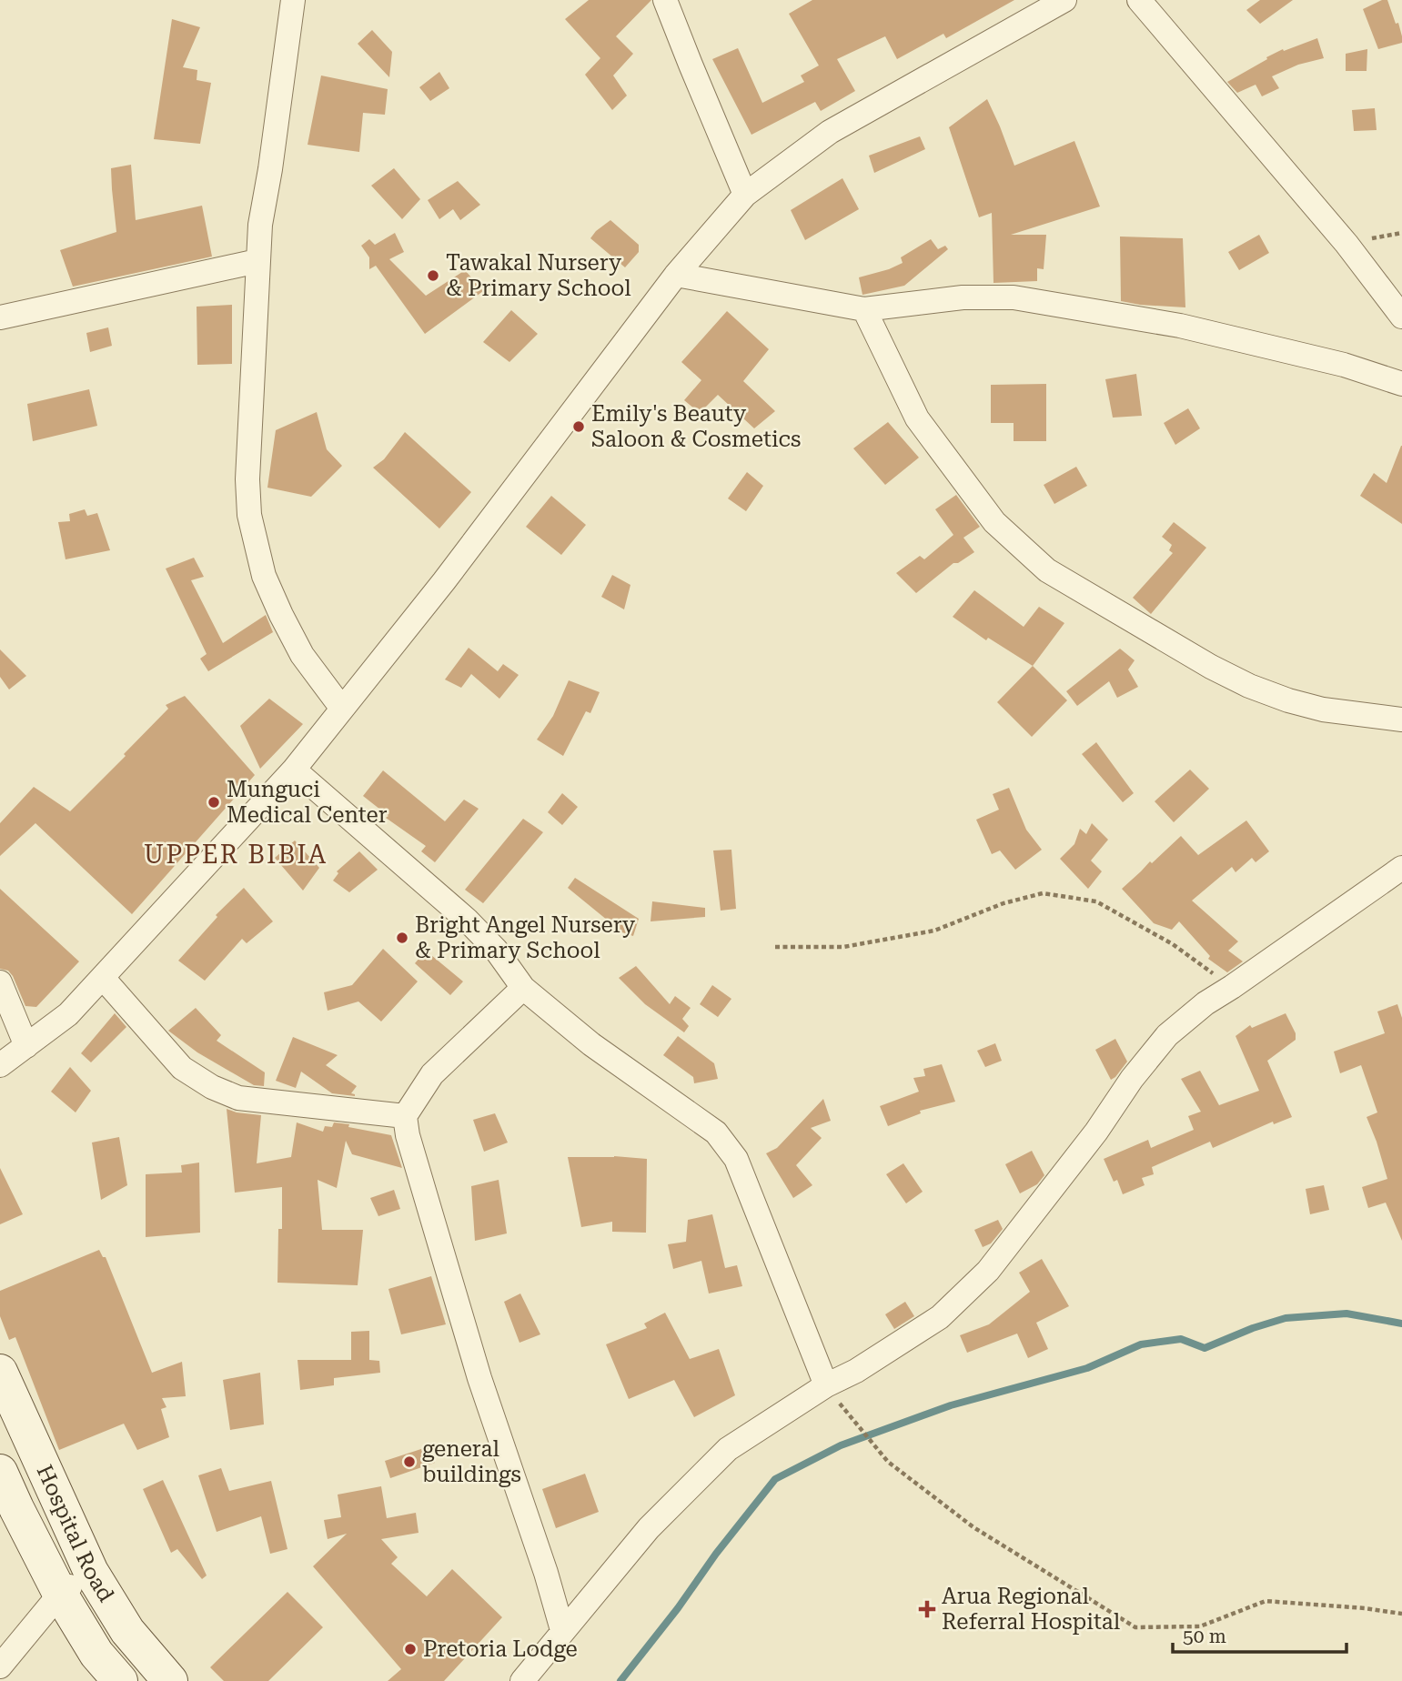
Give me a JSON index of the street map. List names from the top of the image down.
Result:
{
  "streets": {
    "main road": ["Hospital Road"]
  },
  "districts": ["UPPER BIBIA"],
  "places": {
    "other": [
      "Tawakal Nursery & Primary School",
      "Emily's Beauty Saloon & Cosmetics",
      "Munguci Medical Center",
      "Bright Angel Nursery & Primary School",
      "general buildings",
      "Pretoria Lodge"
    ],
    "health": ["Arua Regional Referral Hospital"]
  },
  "scale_bar": "50 m"
}
